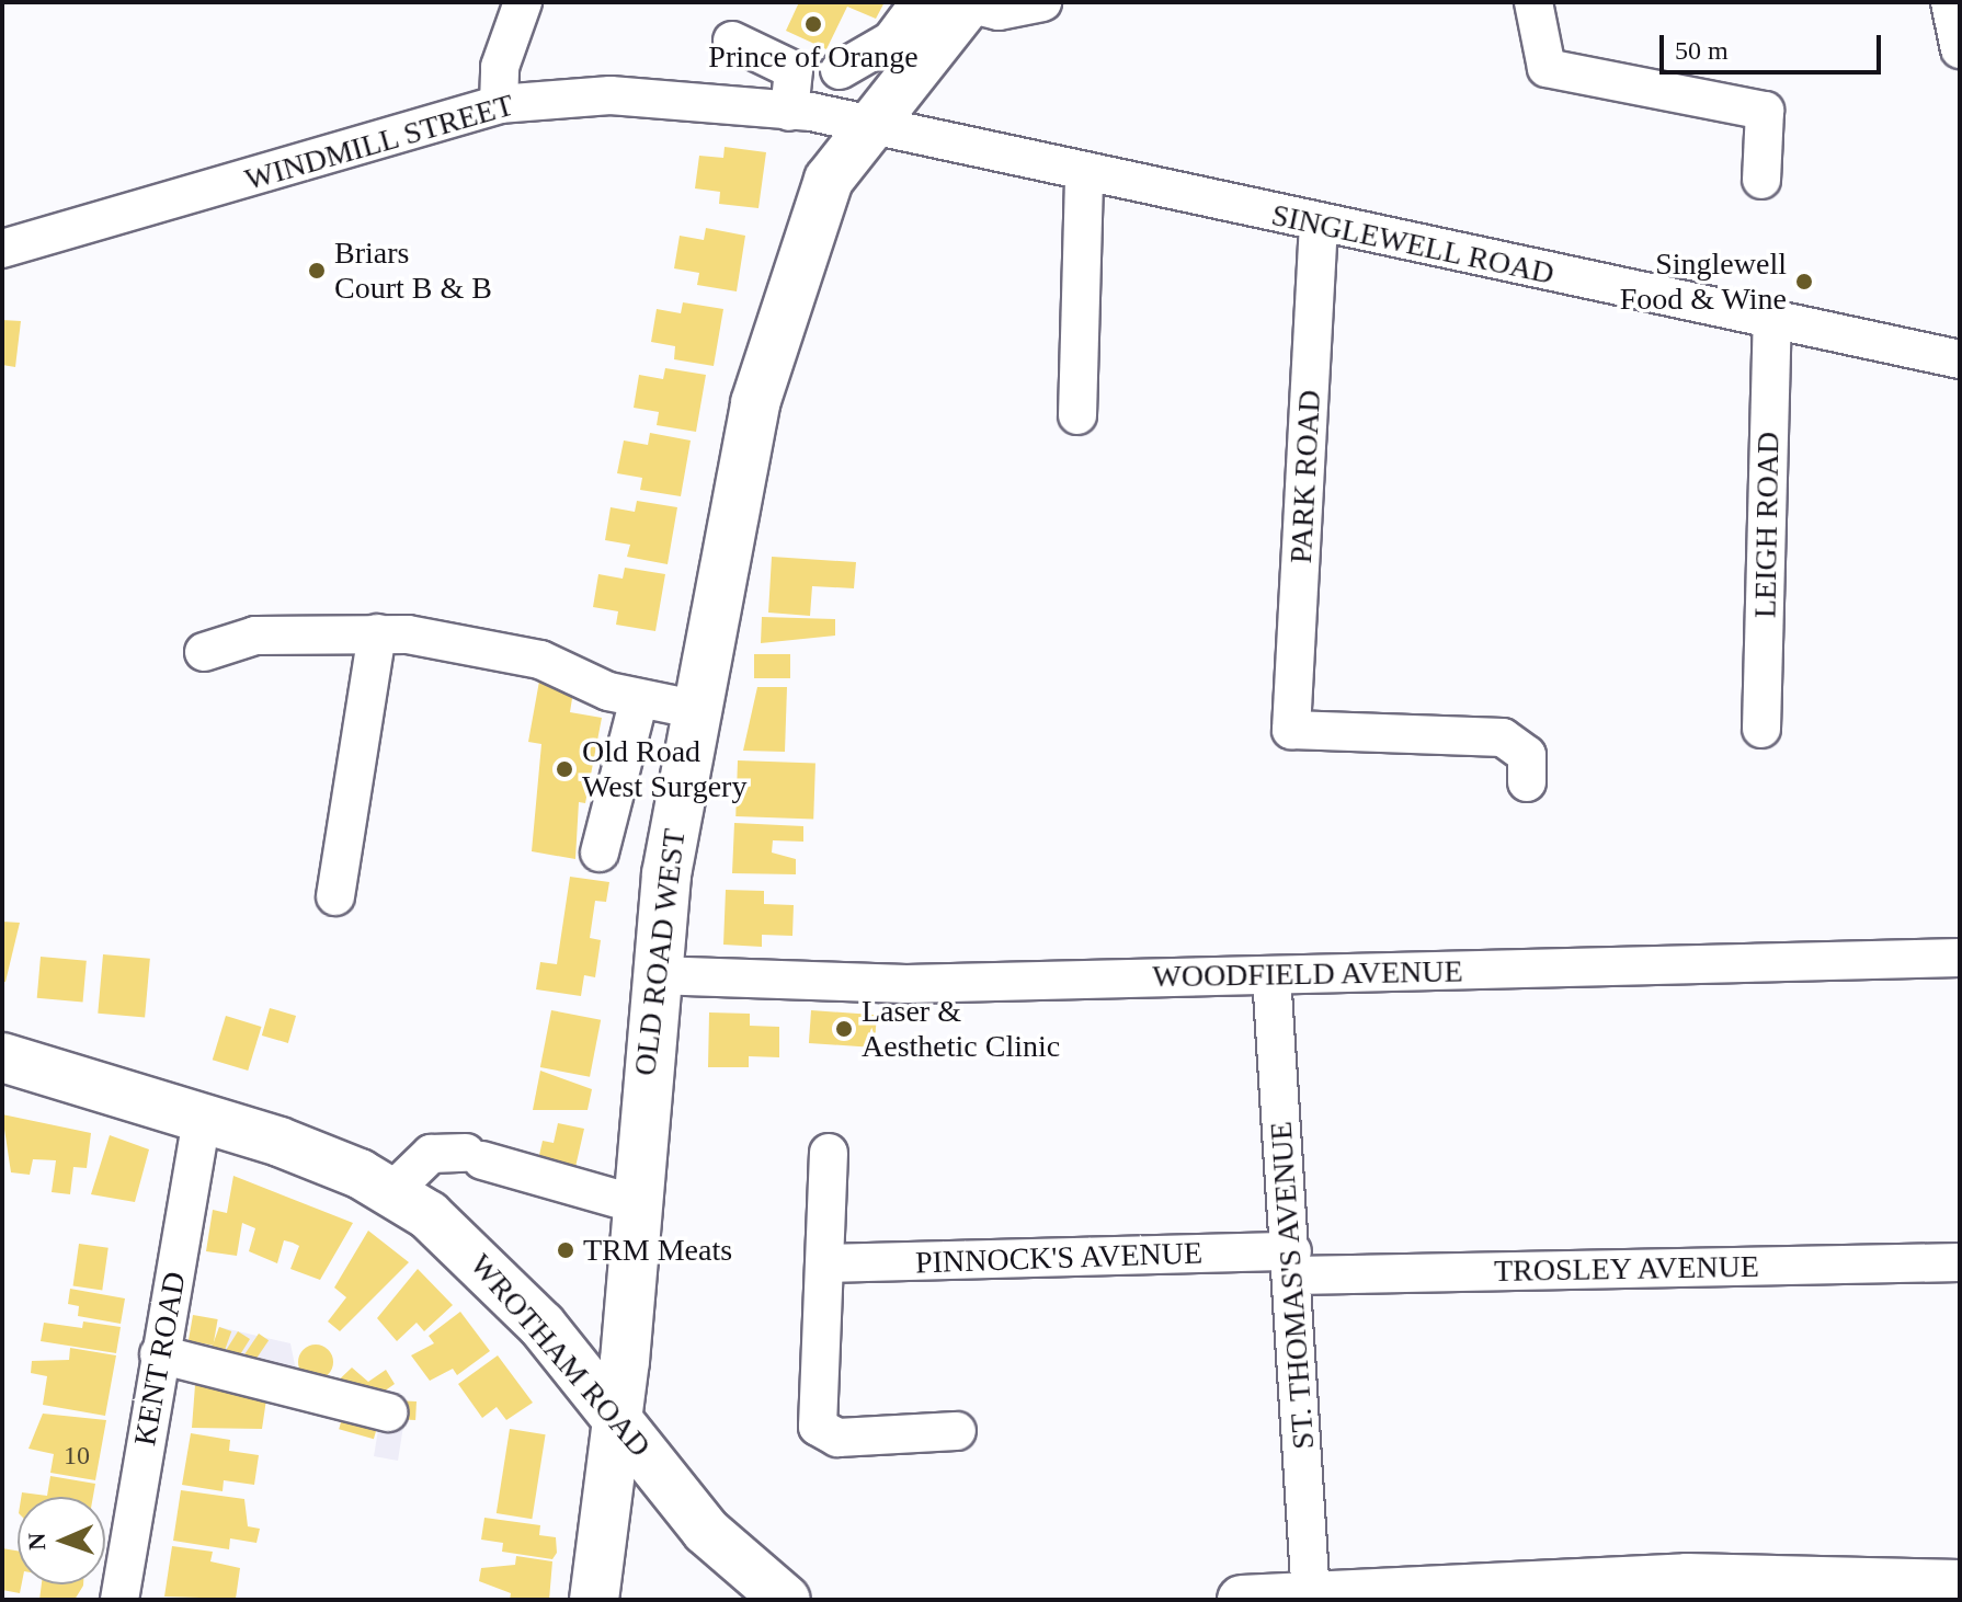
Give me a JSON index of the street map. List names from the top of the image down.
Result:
{
  "streets": {
    "main road": ["OLD ROAD WEST", "WROTHAM ROAD"],
    "street": [
      "WINDMILL STREET",
      "SINGLEWELL ROAD",
      "PARK ROAD",
      "LEIGH ROAD",
      "WOODFIELD AVENUE",
      "PINNOCK'S AVENUE",
      "TROSLEY AVENUE",
      "ST. THOMAS'S AVENUE",
      "KENT ROAD"
    ]
  },
  "crossings": [
    ["WINDMILL STREET", "SINGLEWELL ROAD"],
    ["WINDMILL STREET", "OLD ROAD WEST"],
    ["SINGLEWELL ROAD", "PARK ROAD"],
    ["SINGLEWELL ROAD", "LEIGH ROAD"],
    ["SINGLEWELL ROAD", "OLD ROAD WEST"],
    ["OLD ROAD WEST", "WOODFIELD AVENUE"],
    ["OLD ROAD WEST", "WROTHAM ROAD"],
    ["WOODFIELD AVENUE", "ST. THOMAS'S AVENUE"],
    ["PINNOCK'S AVENUE", "TROSLEY AVENUE"],
    ["PINNOCK'S AVENUE", "ST. THOMAS'S AVENUE"],
    ["TROSLEY AVENUE", "ST. THOMAS'S AVENUE"],
    ["WROTHAM ROAD", "KENT ROAD"]
  ],
  "places": [
    "Prince of Orange",
    "Briars Court B & B",
    "Singlewell Food & Wine",
    "Old Road West Surgery",
    "Laser & Aesthetic Clinic",
    "TRM Meats"
  ],
  "house_numbers": ["10"],
  "scale_bar": "50 m",
  "north": "left"
}
